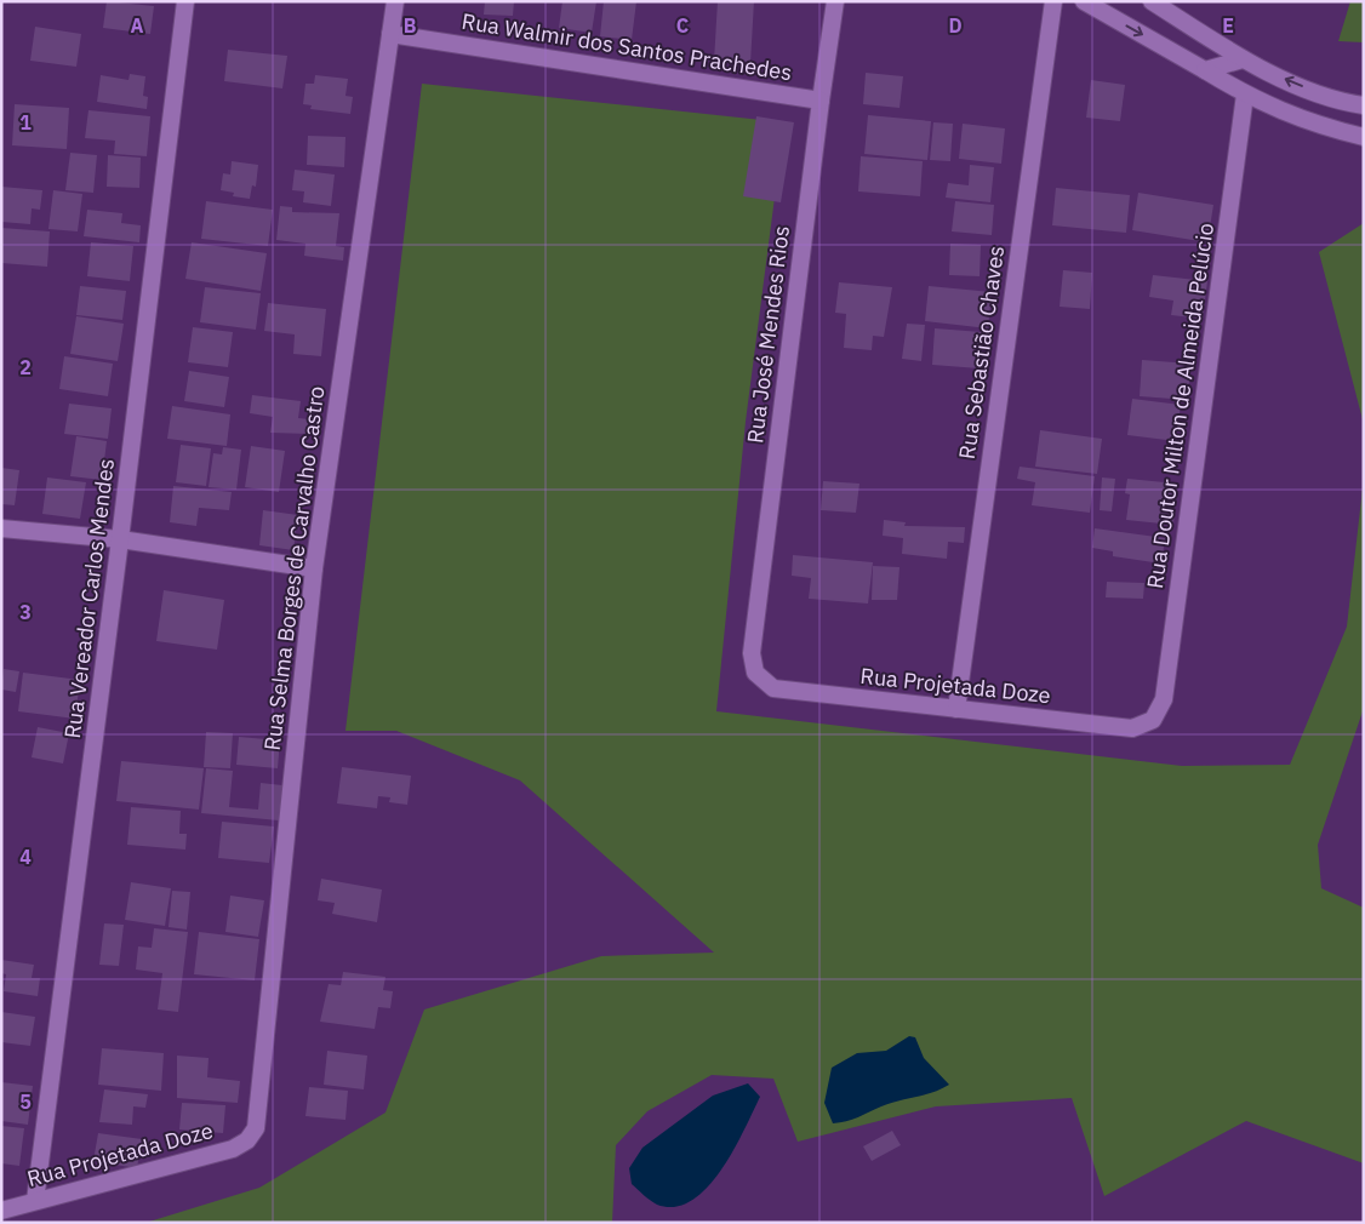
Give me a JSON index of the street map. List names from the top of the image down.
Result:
{
  "streets": {
    "street": [
      "Rua Walmir dos Santos Prachedes",
      "Rua José Mendes Rios",
      "Rua Sebastião Chaves",
      "Rua Doutor Milton de Almeida Pelúcio",
      "Rua Selma Borges de Carvalho Castro",
      "Rua Vereador Carlos Mendes",
      "Rua Projetada Doze"
    ]
  },
  "crossings": [
    ["Rua Walmir dos Santos Prachedes", "Rua José Mendes Rios"],
    ["Rua Walmir dos Santos Prachedes", "Rua Selma Borges de Carvalho Castro"],
    ["Rua José Mendes Rios", "Rua Projetada Doze"],
    ["Rua Sebastião Chaves", "Rua Projetada Doze"],
    ["Rua Doutor Milton de Almeida Pelúcio", "Rua Projetada Doze"],
    ["Rua Selma Borges de Carvalho Castro", "Rua Projetada Doze"],
    ["Rua Vereador Carlos Mendes", "Rua Projetada Doze"]
  ],
  "grid": {
    "columns": [
      "A",
      "B",
      "C",
      "D",
      "E"
    ],
    "rows": [
      "1",
      "2",
      "3",
      "4",
      "5"
    ]
  }
}
